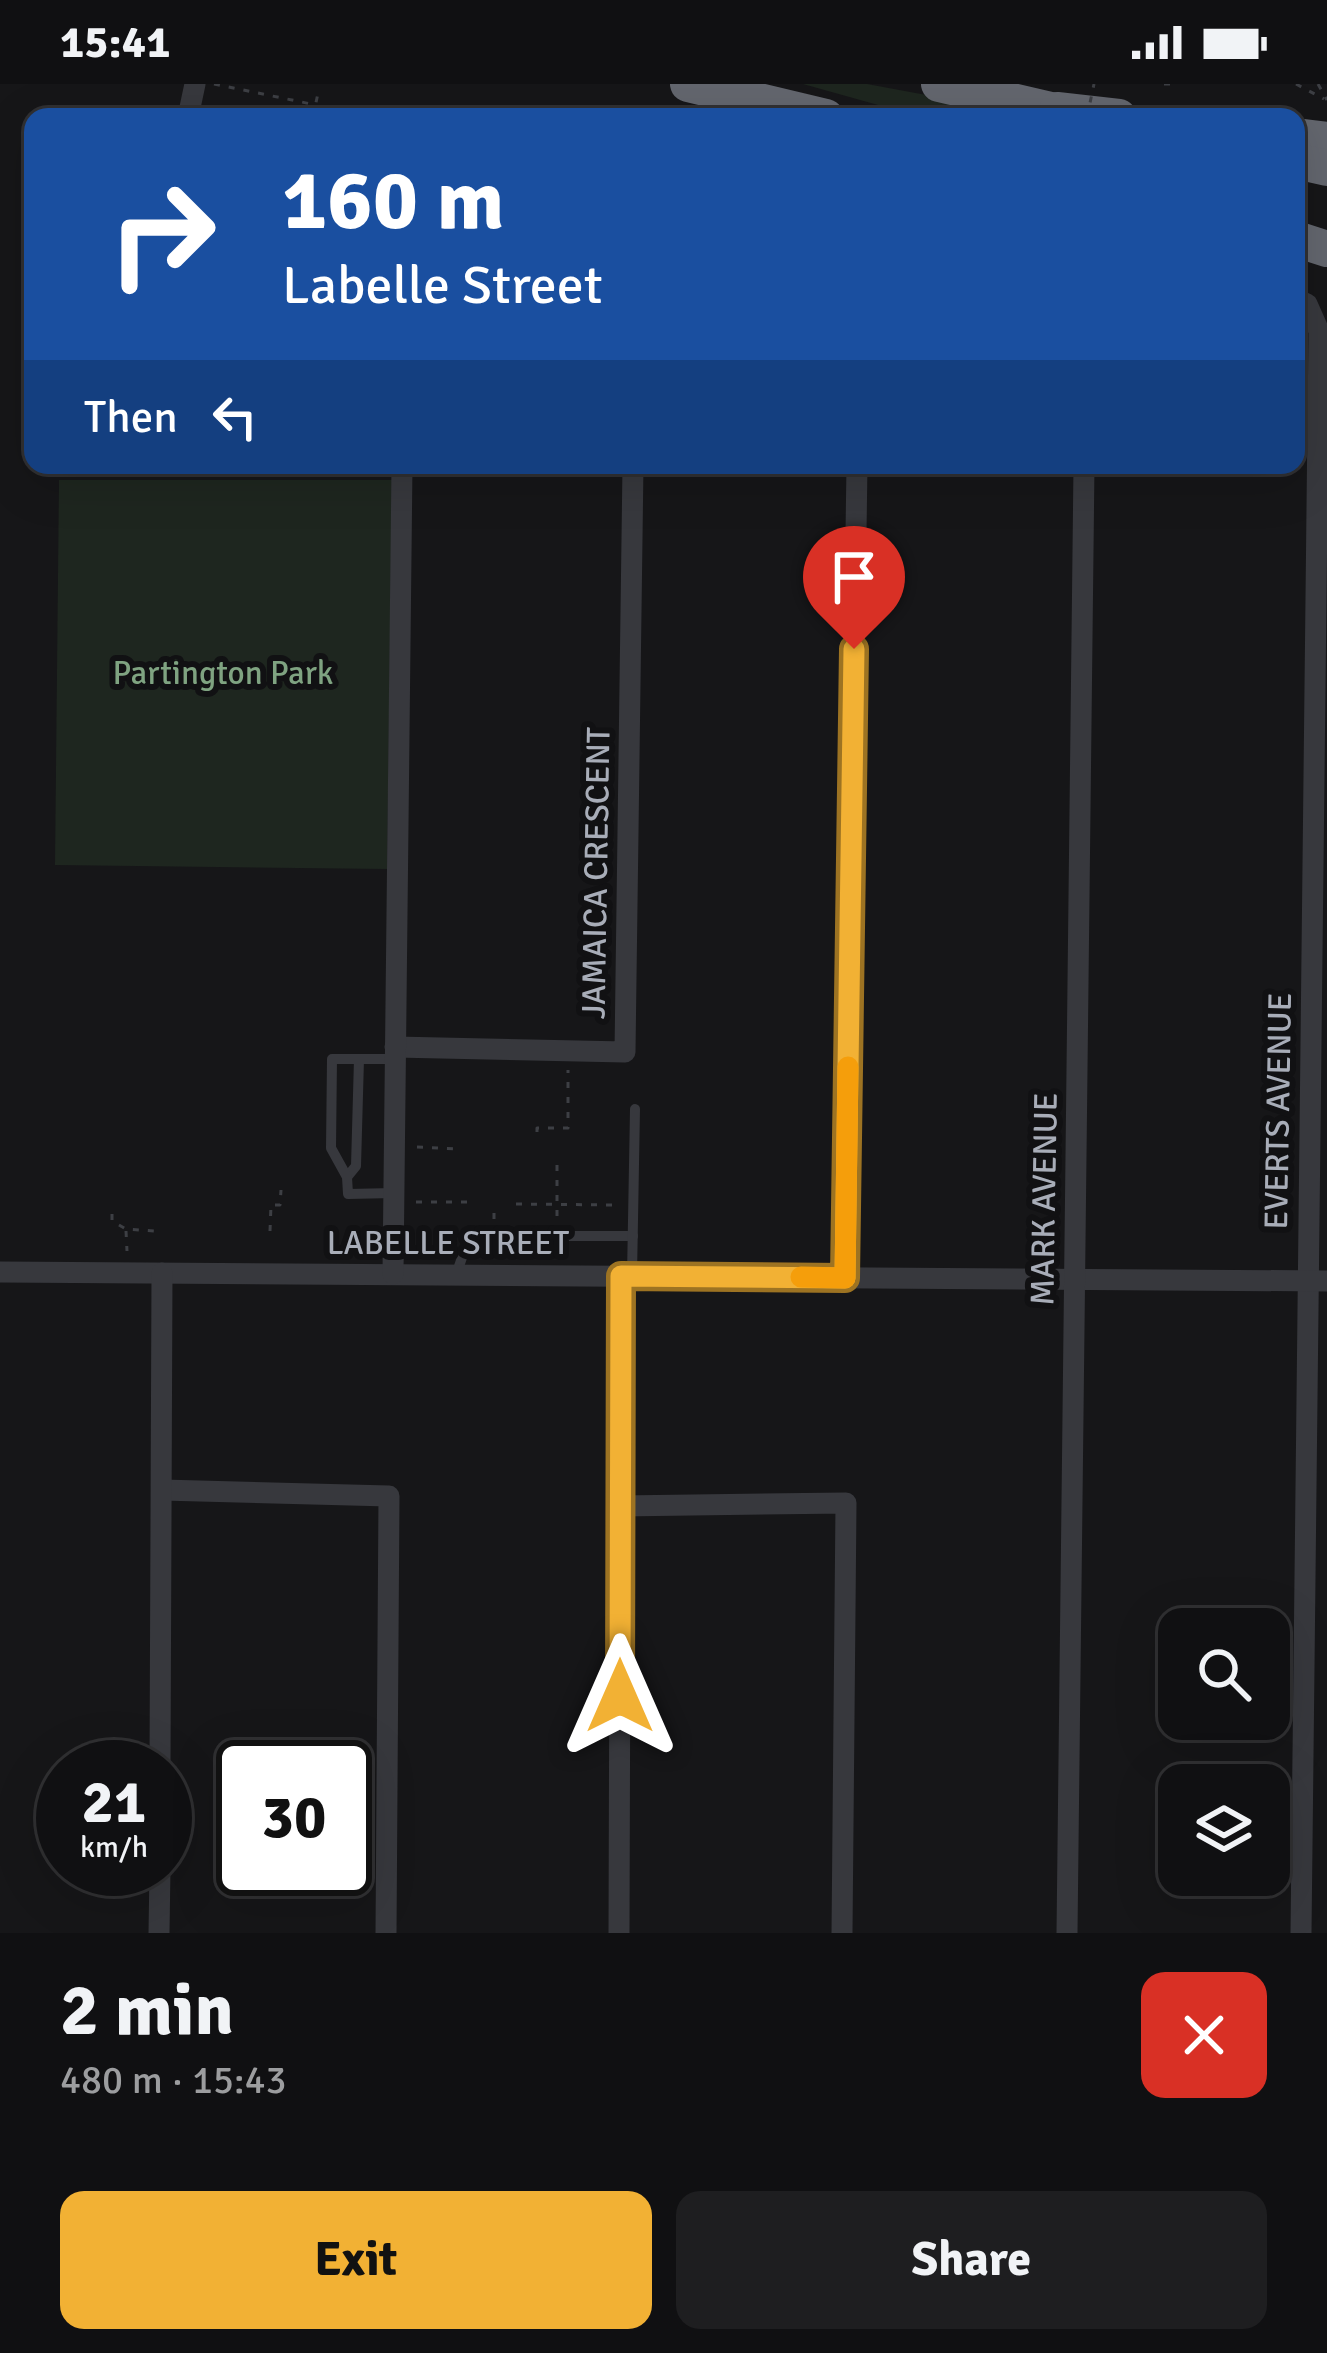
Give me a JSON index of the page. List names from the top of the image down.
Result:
{
  "streets": {
    "street": [
      "JAMAICA CRESCENT",
      "EVERTS AVENUE",
      "MARK AVENUE",
      "LABELLE STREET"
    ]
  },
  "crossings": [
    ["EVERTS AVENUE", "LABELLE STREET"],
    ["MARK AVENUE", "LABELLE STREET"]
  ],
  "parks": ["Partington Park"],
  "page": {
    "status": "15:41",
    "turn": ["160 m", "Labelle Street"],
    "then": "Then",
    "speed": "21 km/h",
    "limit": "30",
    "heading": ["2 min", "480 m · 15:43"],
    "buttons": ["Exit", "Share"]
  }
}
